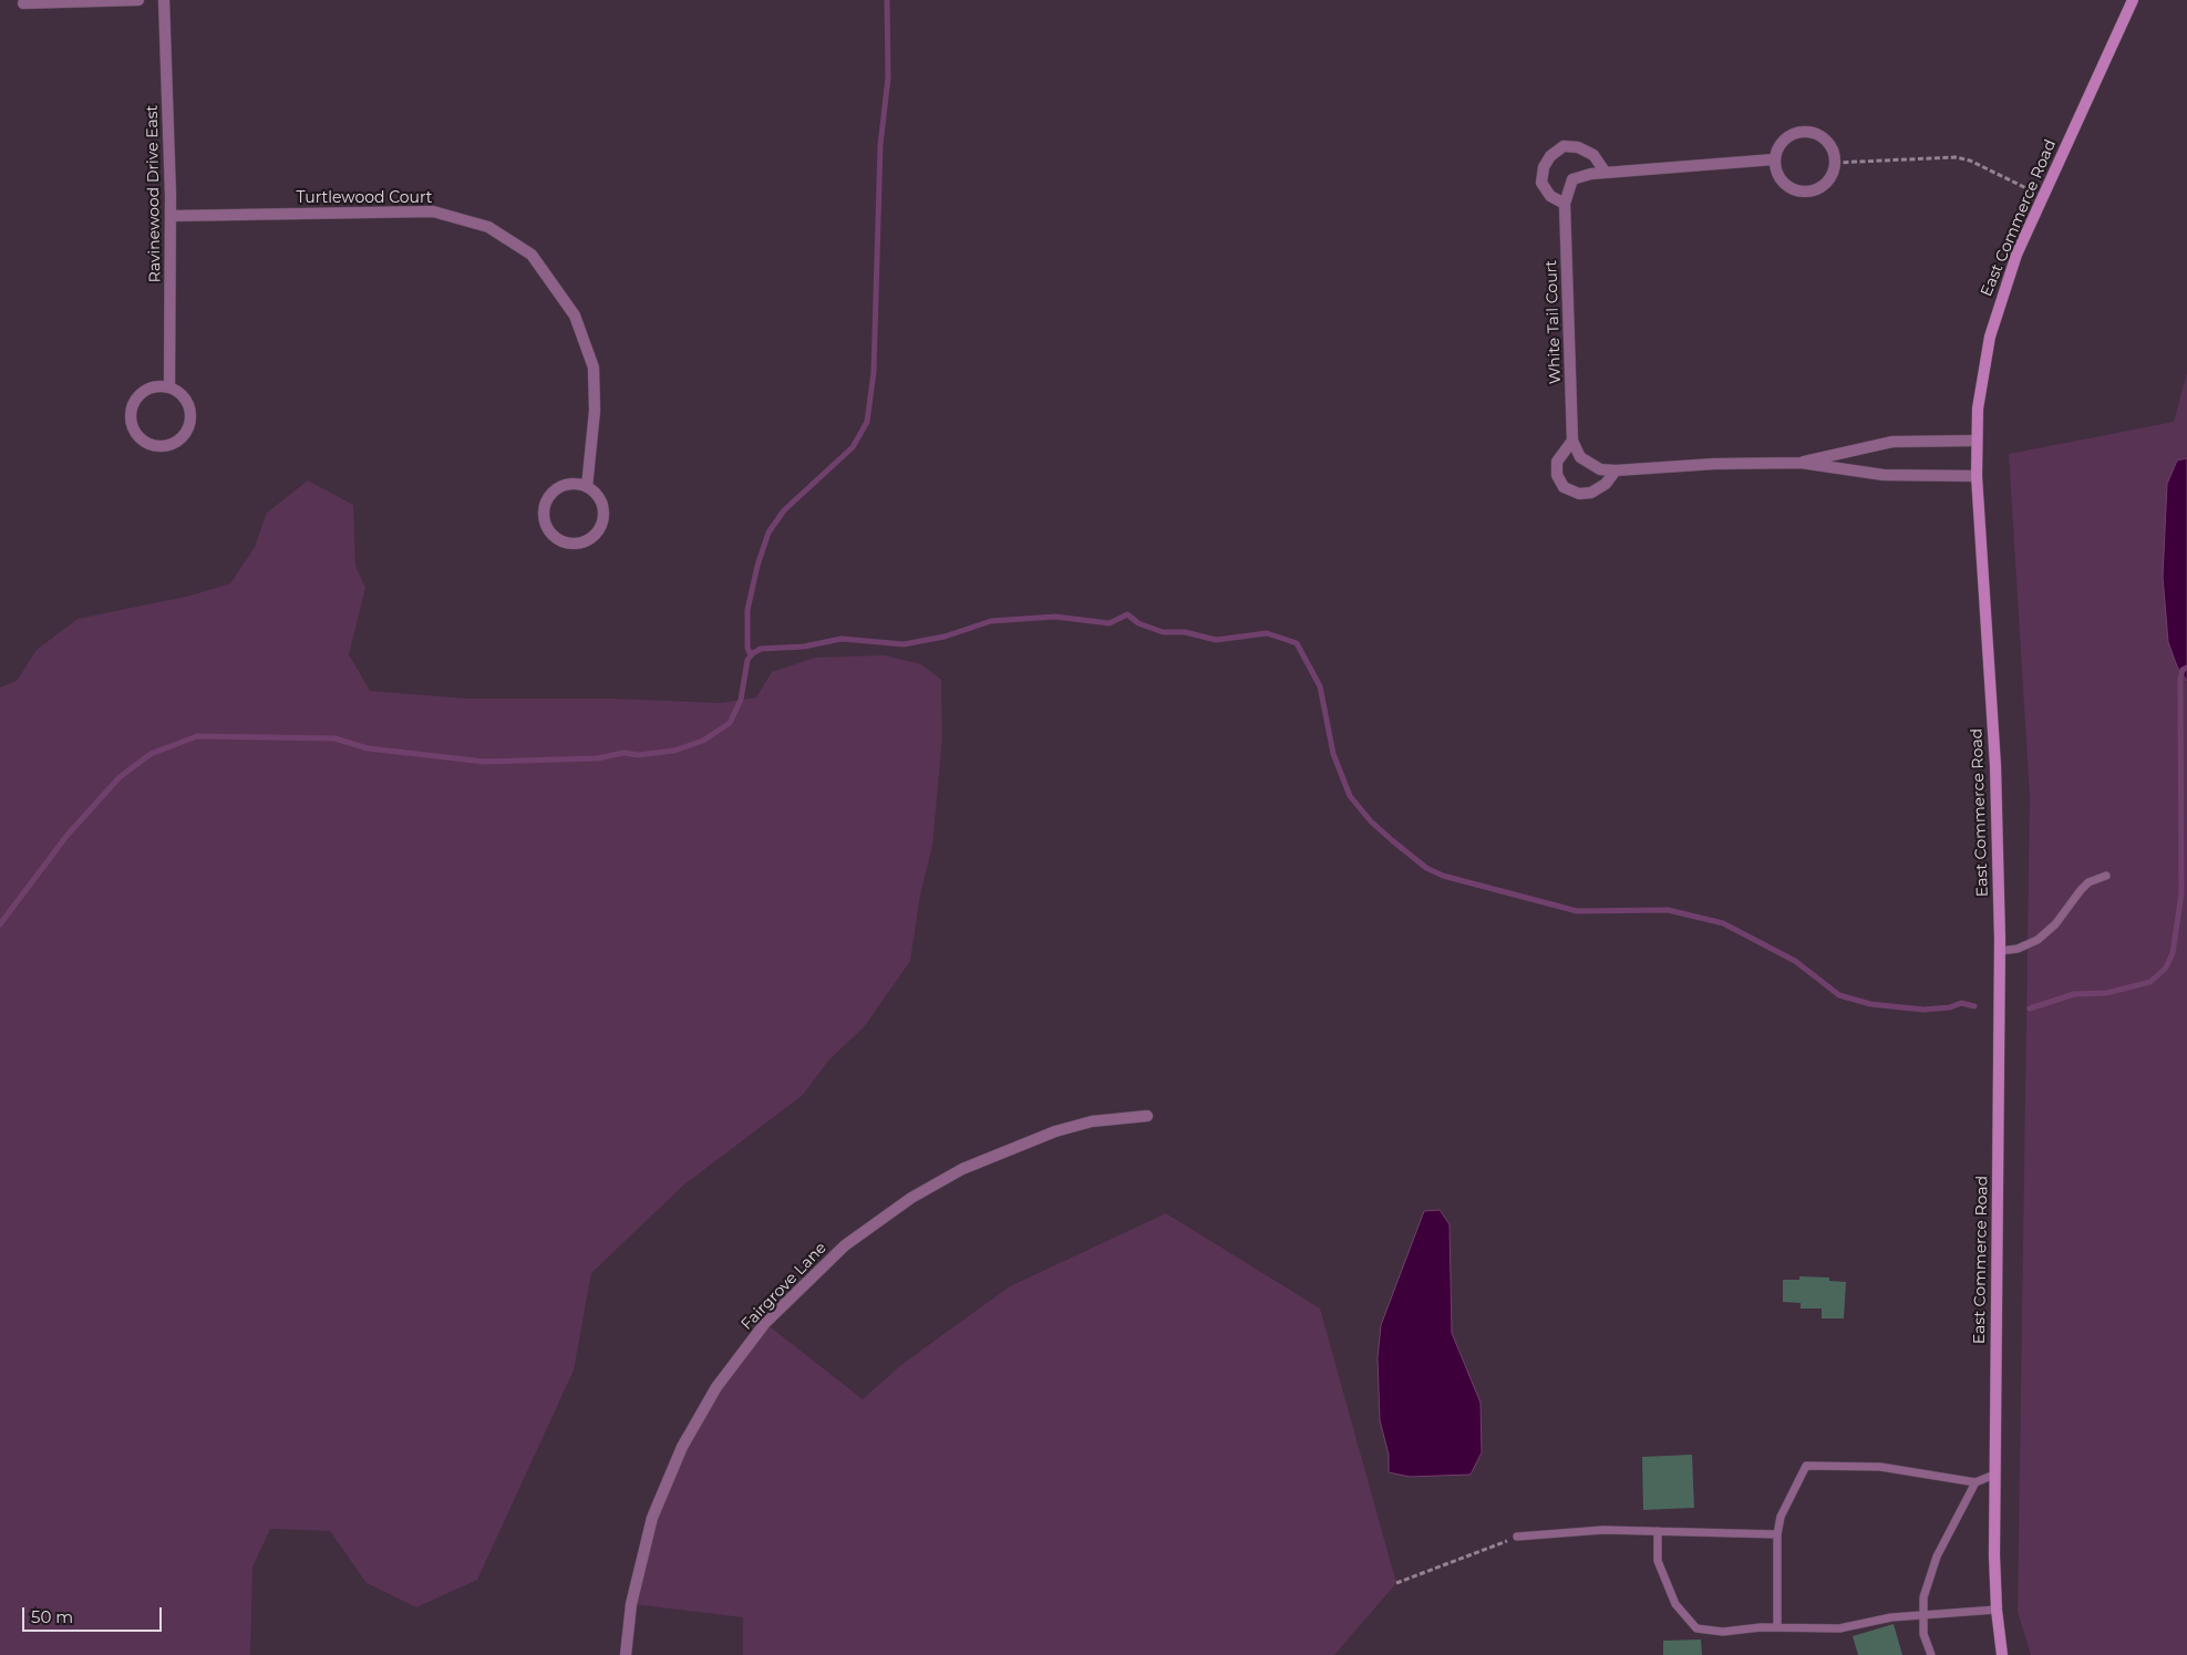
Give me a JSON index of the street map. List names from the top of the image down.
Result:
{
  "streets": {
    "main road": ["East Commerce Road"],
    "street": [
      "Ravinewood Drive East",
      "Turtlewood Court",
      "White Tail Court",
      "Fairgrove Lane"
    ]
  },
  "crossings": [
    ["Ravinewood Drive East", "Turtlewood Court"]
  ],
  "scale_bar": "50 m"
}
